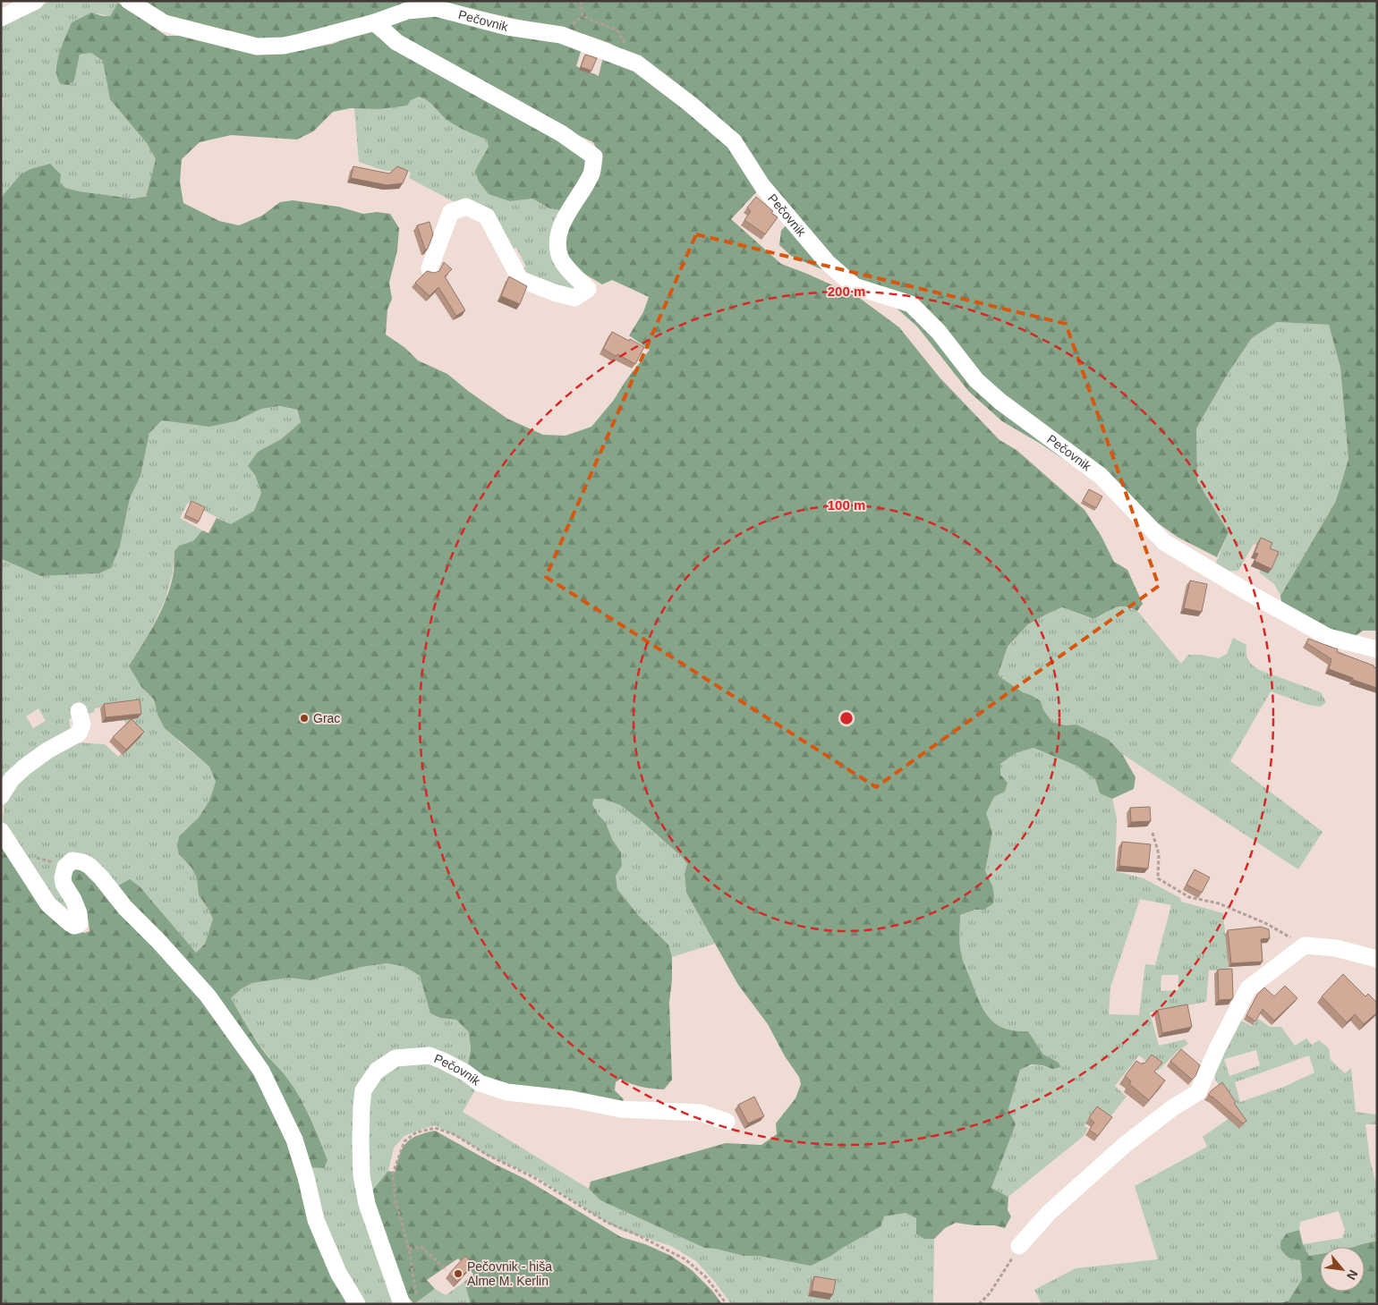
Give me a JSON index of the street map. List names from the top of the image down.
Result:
{
  "streets": {
    "street": ["Pečovnik"]
  },
  "places": ["Grac", "Pečovnik - hiša Alme M. Kerlin"],
  "north": "bottom right",
  "rings": ["200 m", "100 m"]
}
